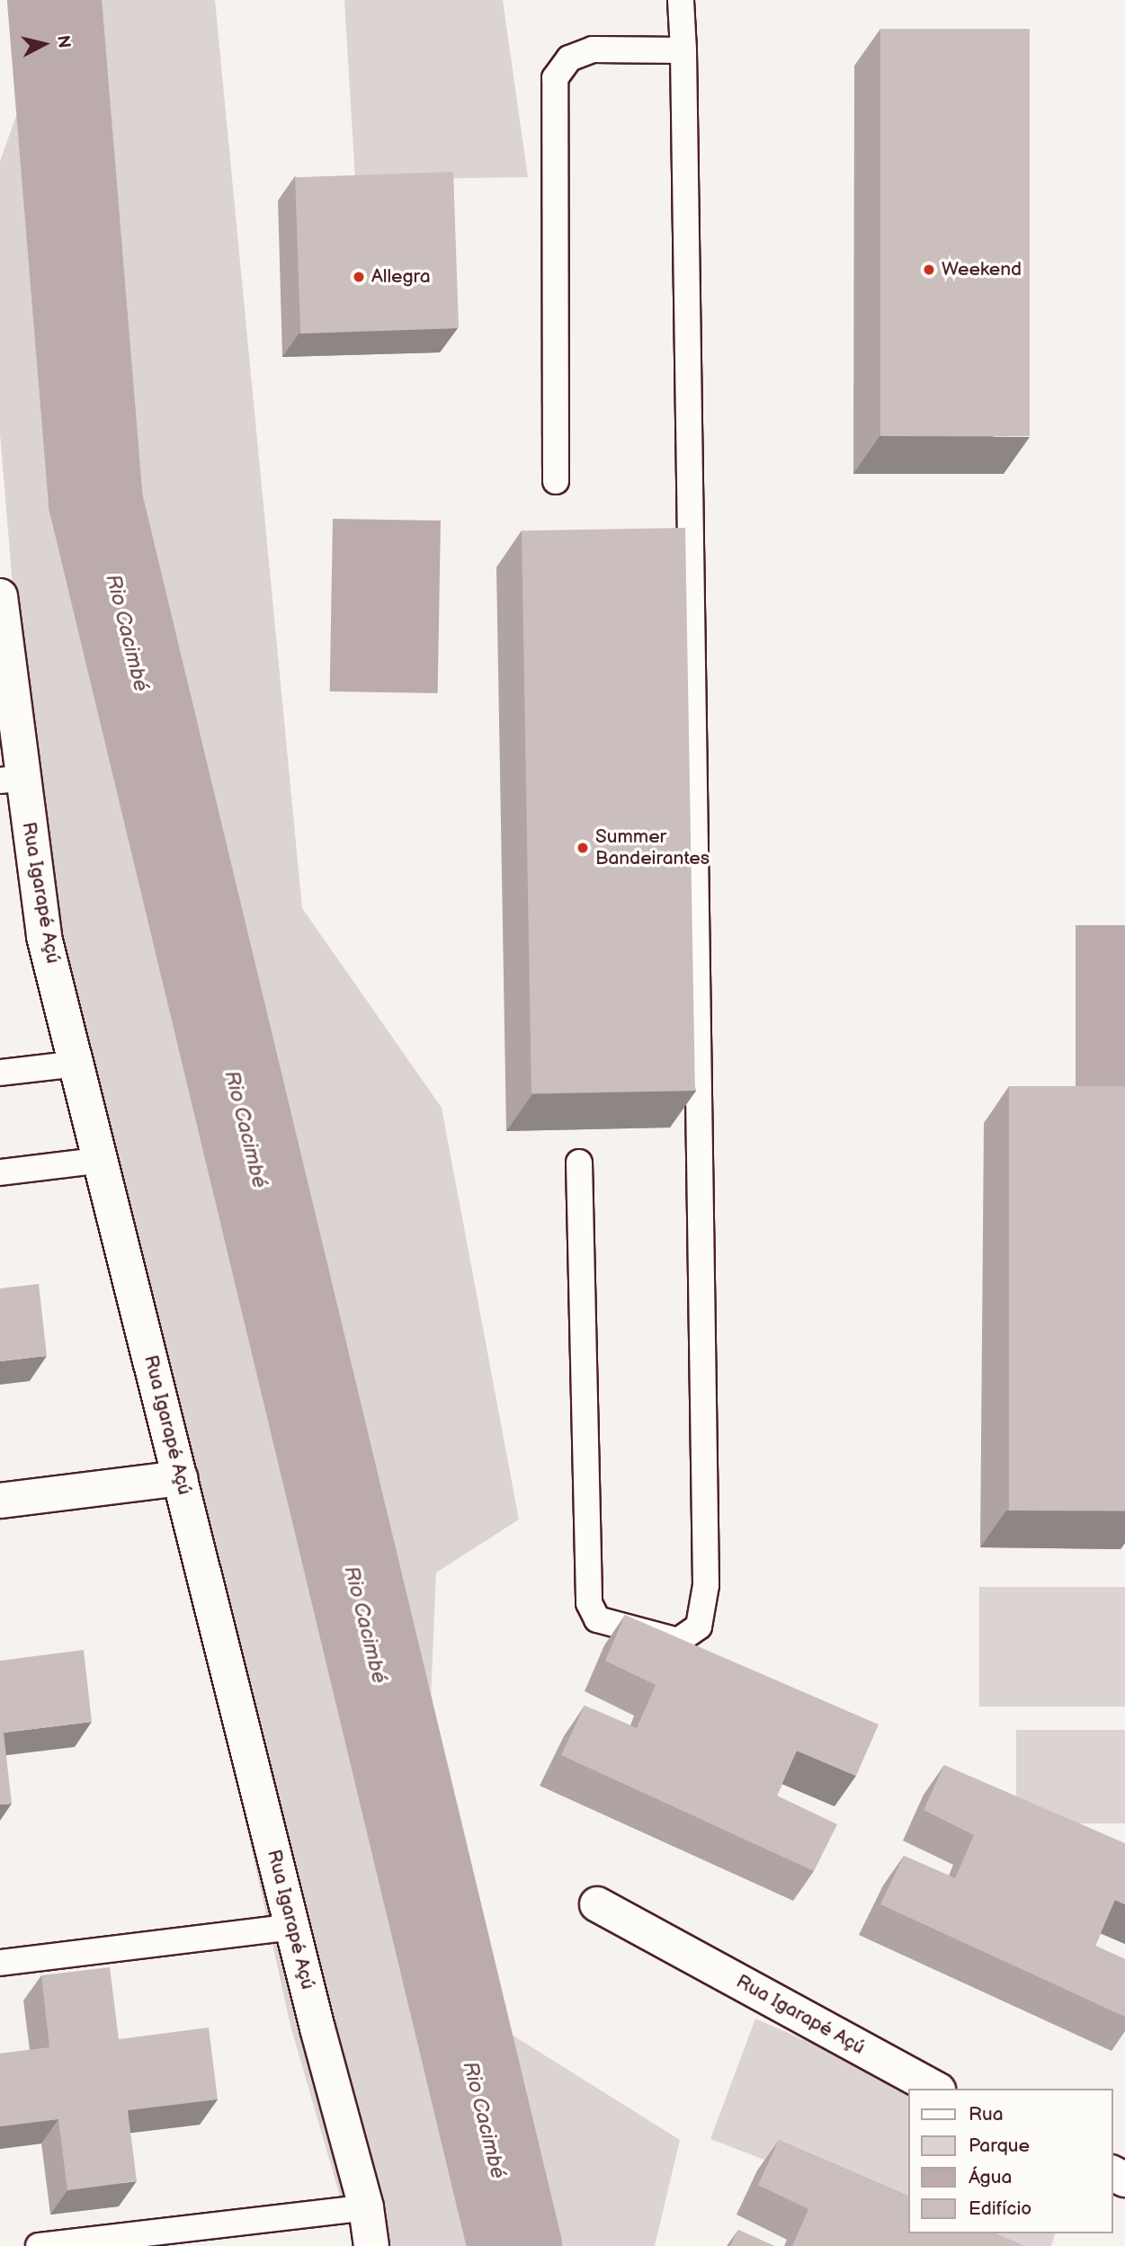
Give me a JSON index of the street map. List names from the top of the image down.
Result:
{
  "streets": {
    "street": ["Rua Igarapé Açú"]
  },
  "water": ["Rio Cacimbé"],
  "places": ["Weekend", "Allegra", "Summer Bandeirantes"],
  "legend": [
    "Rua",
    "Parque",
    "Água",
    "Edifício"
  ],
  "north": "right"
}
